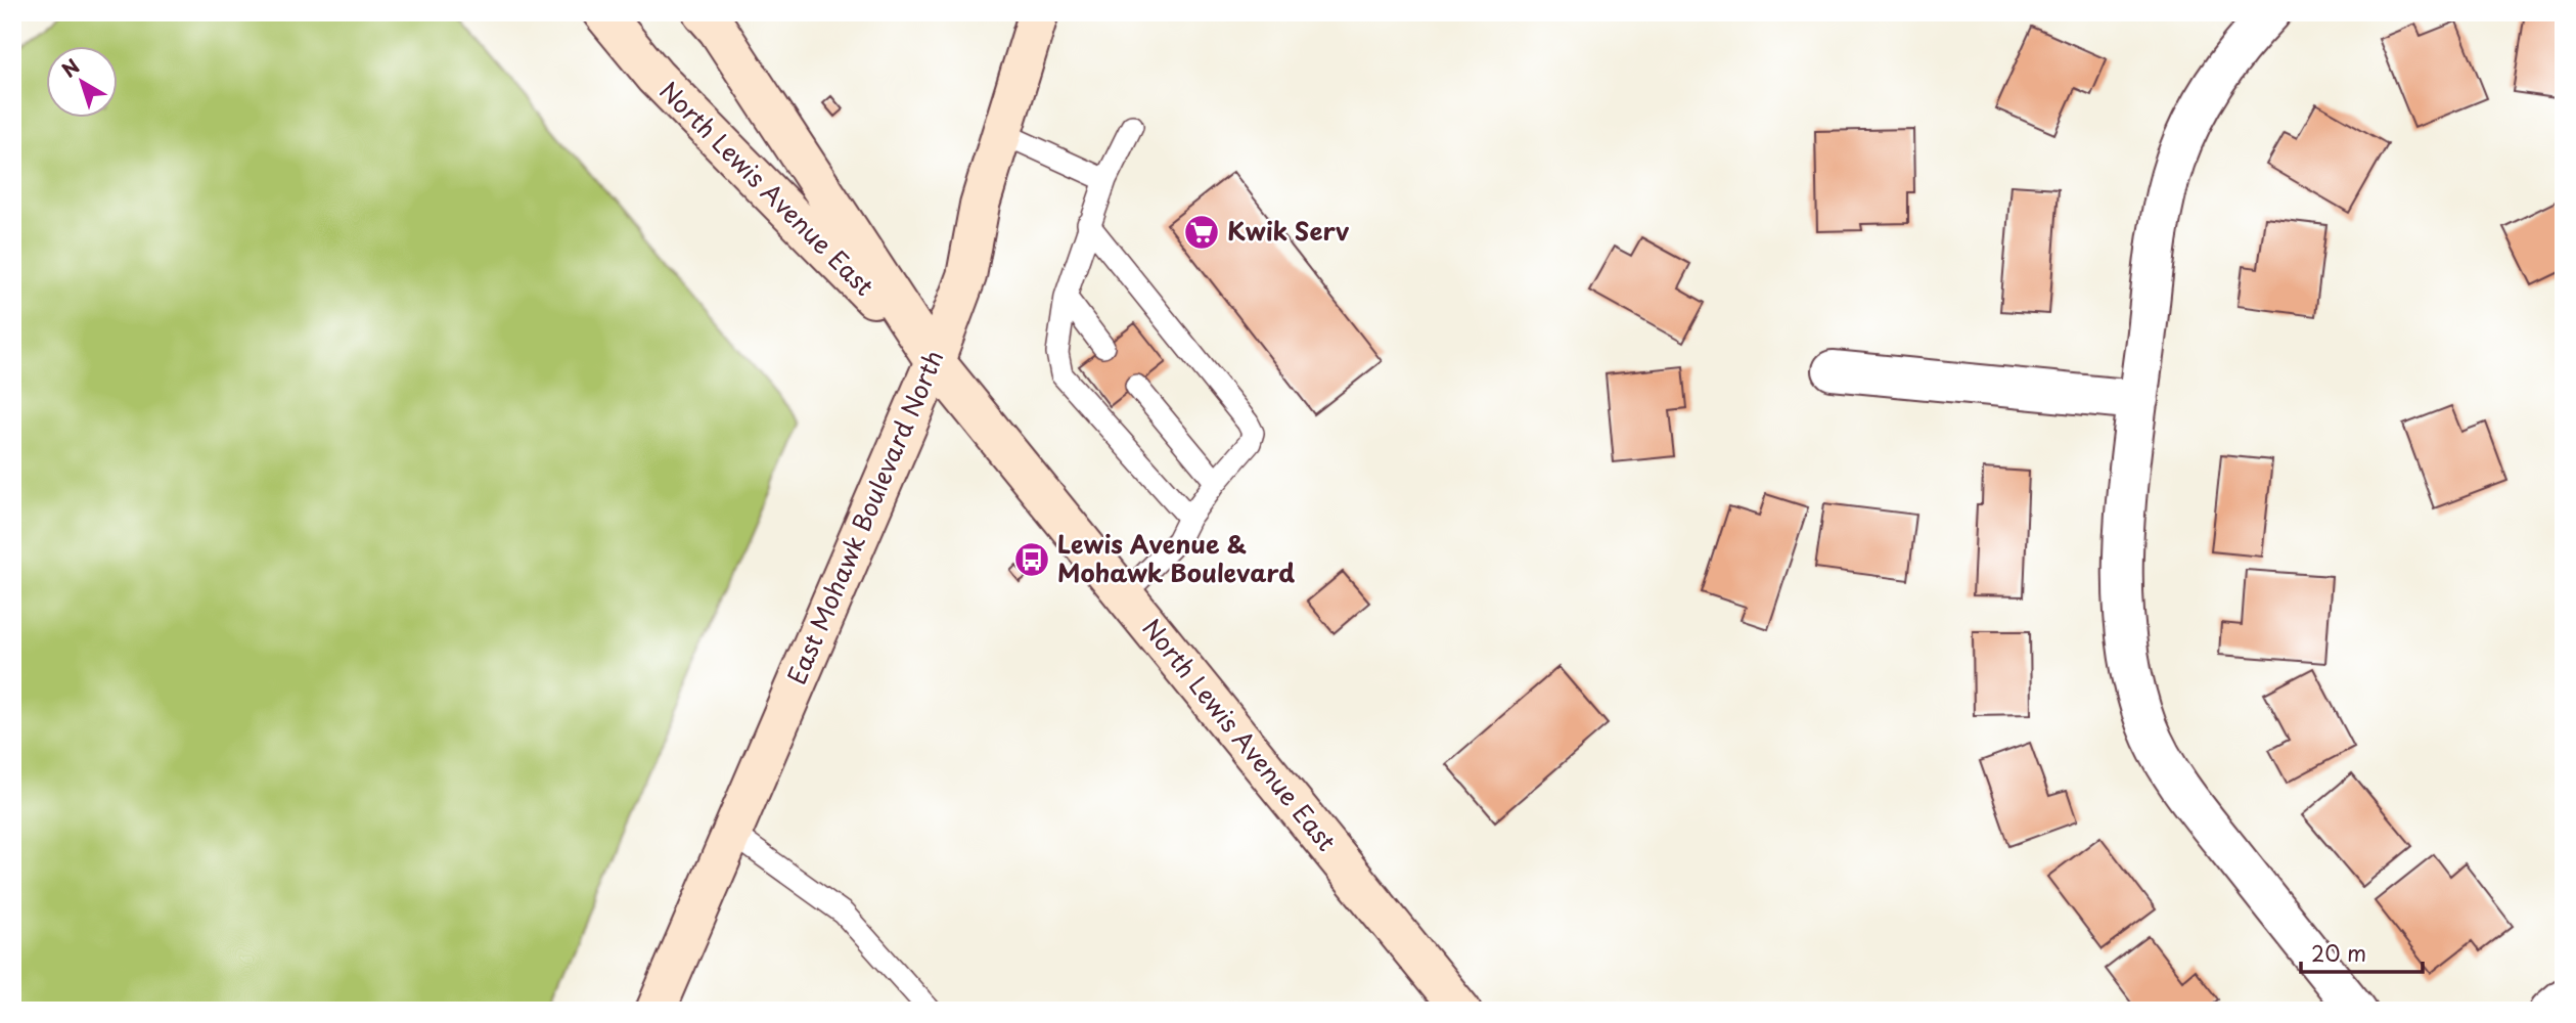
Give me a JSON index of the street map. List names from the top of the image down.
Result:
{
  "streets": {
    "main road": ["North Lewis Avenue East", "East Mohawk Boulevard North"]
  },
  "crossings": [
    ["North Lewis Avenue East", "East Mohawk Boulevard North"]
  ],
  "places": {
    "supermarket": ["Kwik Serv"],
    "bus stop": ["Lewis Avenue & Mohawk Boulevard"]
  },
  "scale_bar": "20 m",
  "north": "top left"
}
